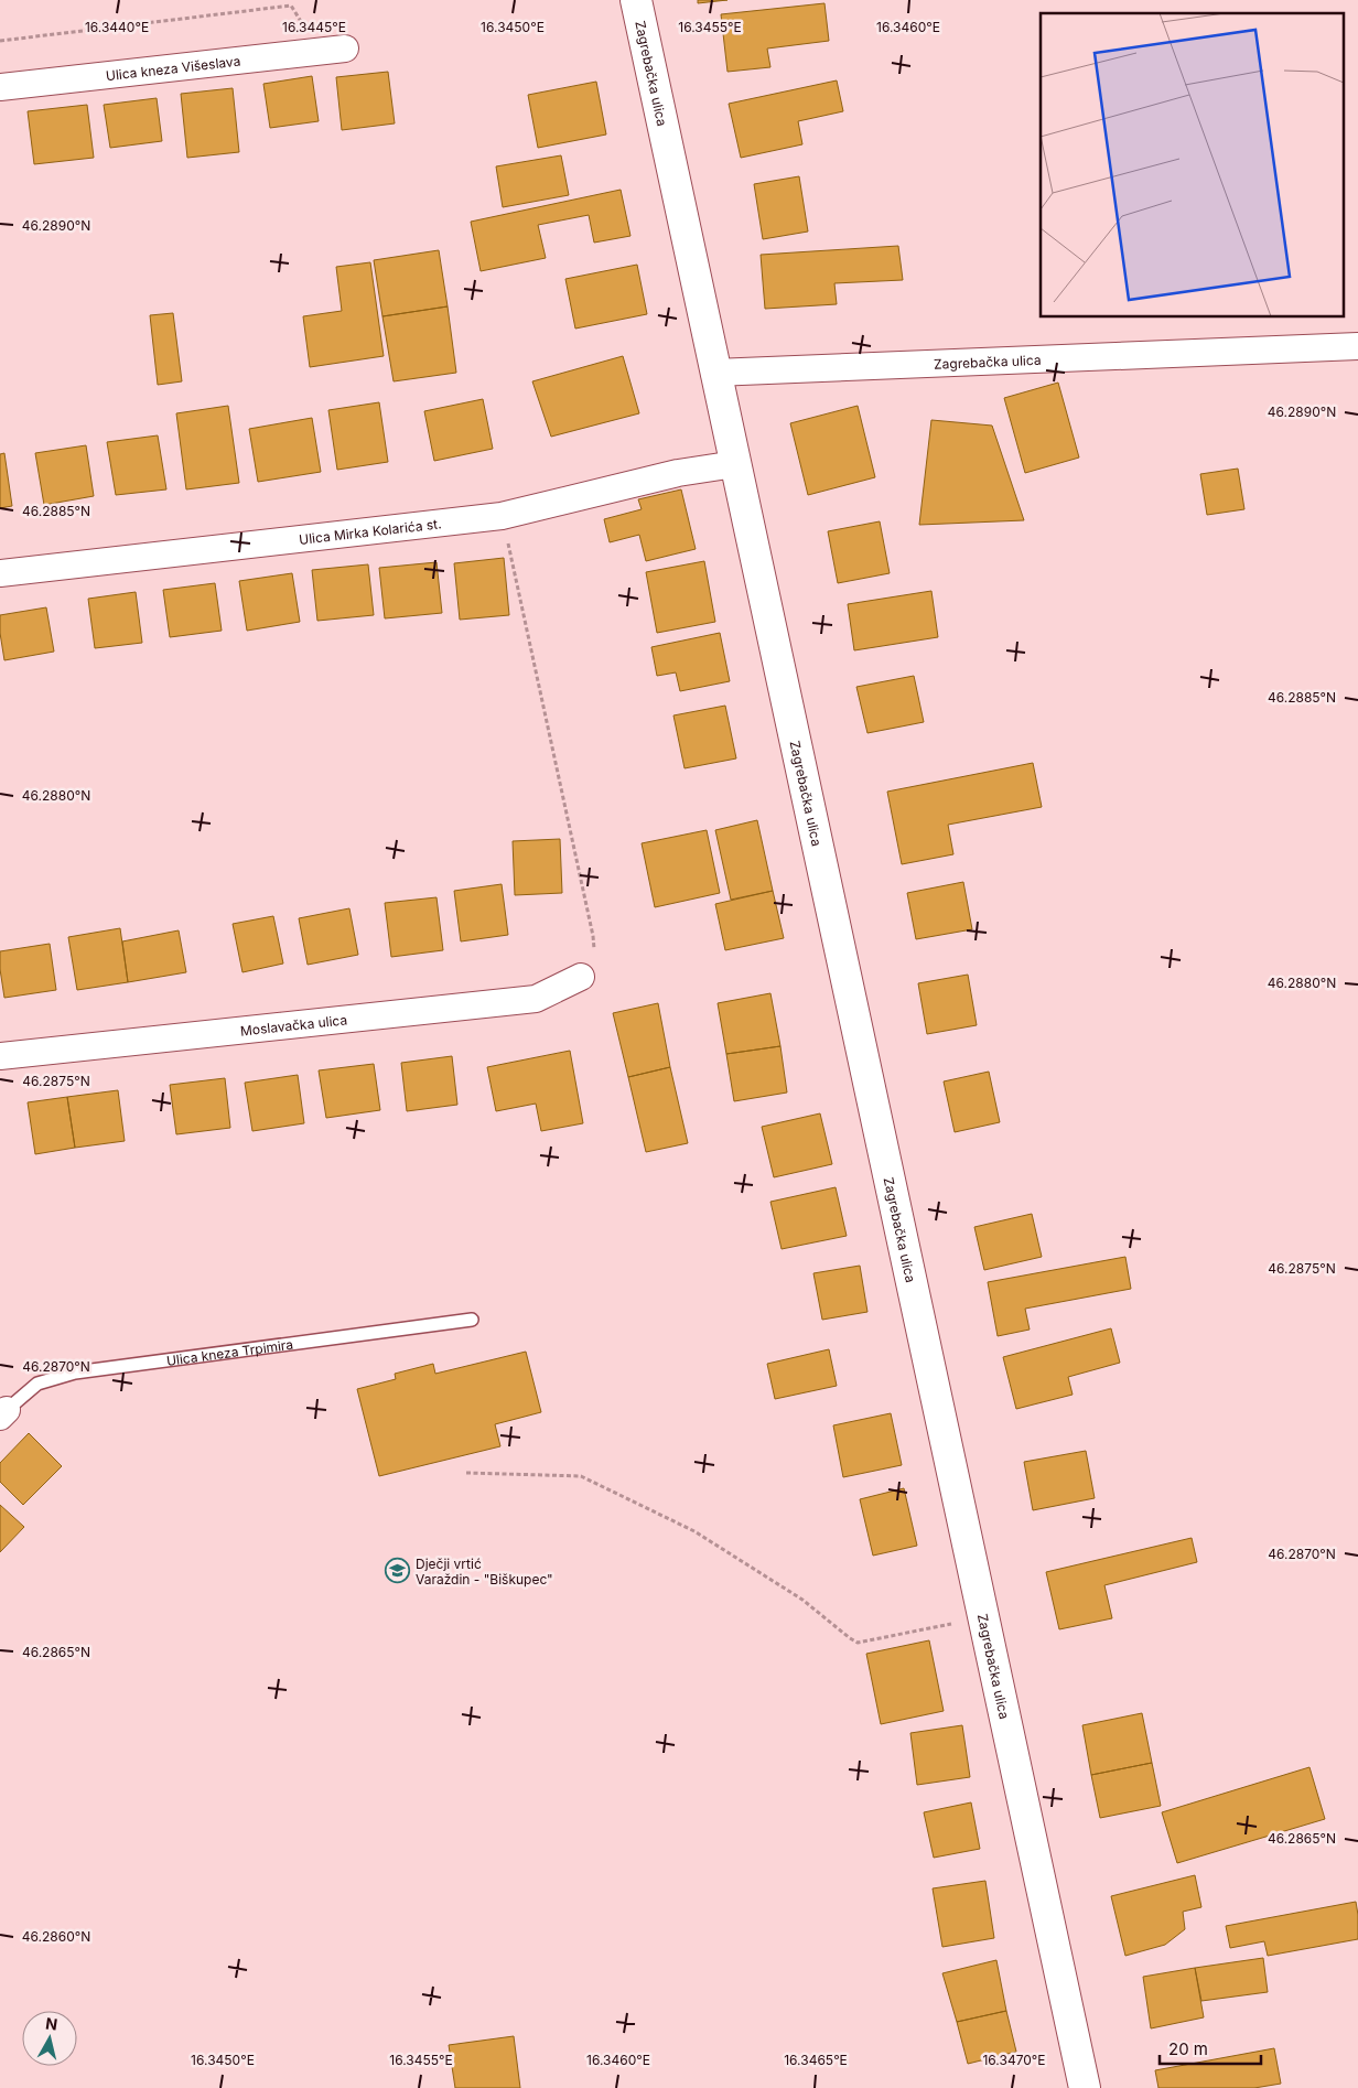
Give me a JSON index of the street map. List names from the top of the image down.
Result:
{
  "streets": {
    "main road": ["Zagrebačka ulica"],
    "street": ["Ulica kneza Višeslava", "Ulica Mirka Kolarića st.", "Moslavačka ulica"],
    "lane": ["Ulica kneza Trpimira"]
  },
  "crossings": [
    ["Zagrebačka ulica", "Ulica Mirka Kolarića st."]
  ],
  "places": {
    "school or university": ["Dječji vrtić Varaždin - \"Biškupec\""]
  },
  "scale_bar": "20 m",
  "north": "top",
  "coordinates": [
    "16.3440°E",
    "16.3445°E",
    "16.3450°E",
    "16.3455°E",
    "16.3460°E",
    "46.2890°N",
    "46.2885°N",
    "46.2880°N",
    "46.2875°N",
    "46.2870°N",
    "46.2865°N",
    "46.2860°N",
    "16.3465°E",
    "16.3470°E"
  ]
}
